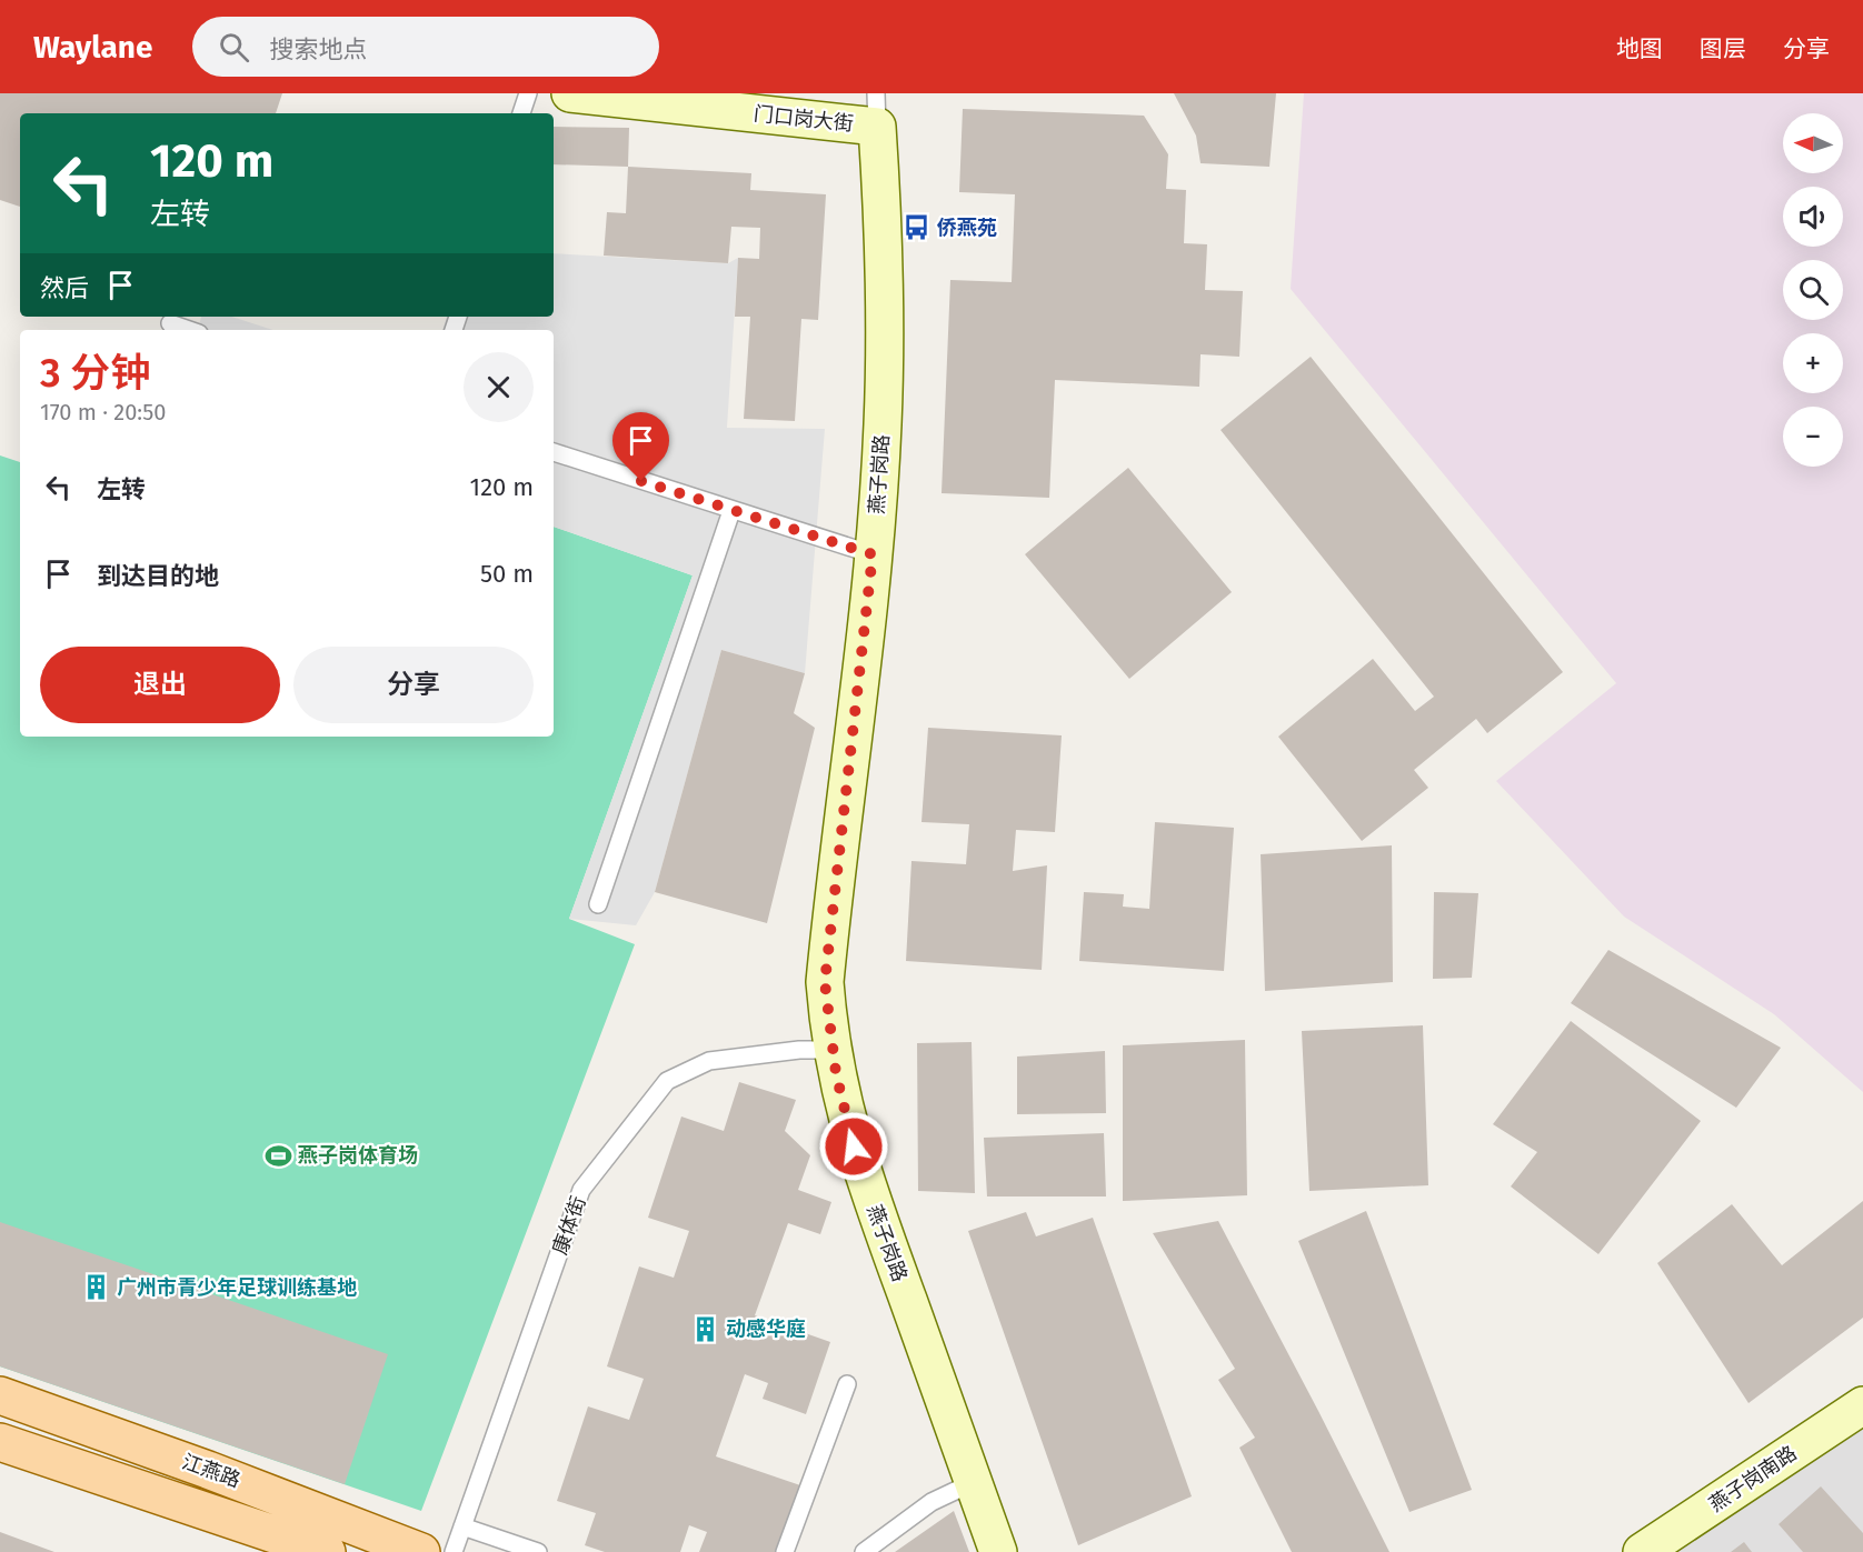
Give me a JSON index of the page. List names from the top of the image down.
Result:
{
  "streets": {
    "main road": ["江燕路"],
    "street": ["门口岗大街", "燕子岗路", "燕子岗南路"],
    "lane": ["康体街"]
  },
  "crossings": [
    ["门口岗大街", "燕子岗路"],
    ["燕子岗路", "康体街"]
  ],
  "places": {
    "bus stop": ["侨燕苑"],
    "sports": ["燕子岗体育场"],
    "building": ["广州市青少年足球训练基地", "动感华庭"]
  },
  "north": "left",
  "page": {
    "header": "Waylane",
    "search": "搜索地点",
    "nav": ["地图", "图层", "分享"],
    "map_buttons": ["+", "−"],
    "turn": ["120 m", "左转"],
    "then": "然后",
    "heading": ["3 分钟", "170 m · 20:50"],
    "list": [
      {
        "name": "左转",
        "value": "120 m"
      },
      {
        "name": "到达目的地",
        "value": "50 m"
      }
    ],
    "buttons": ["退出", "分享"]
  }
}
